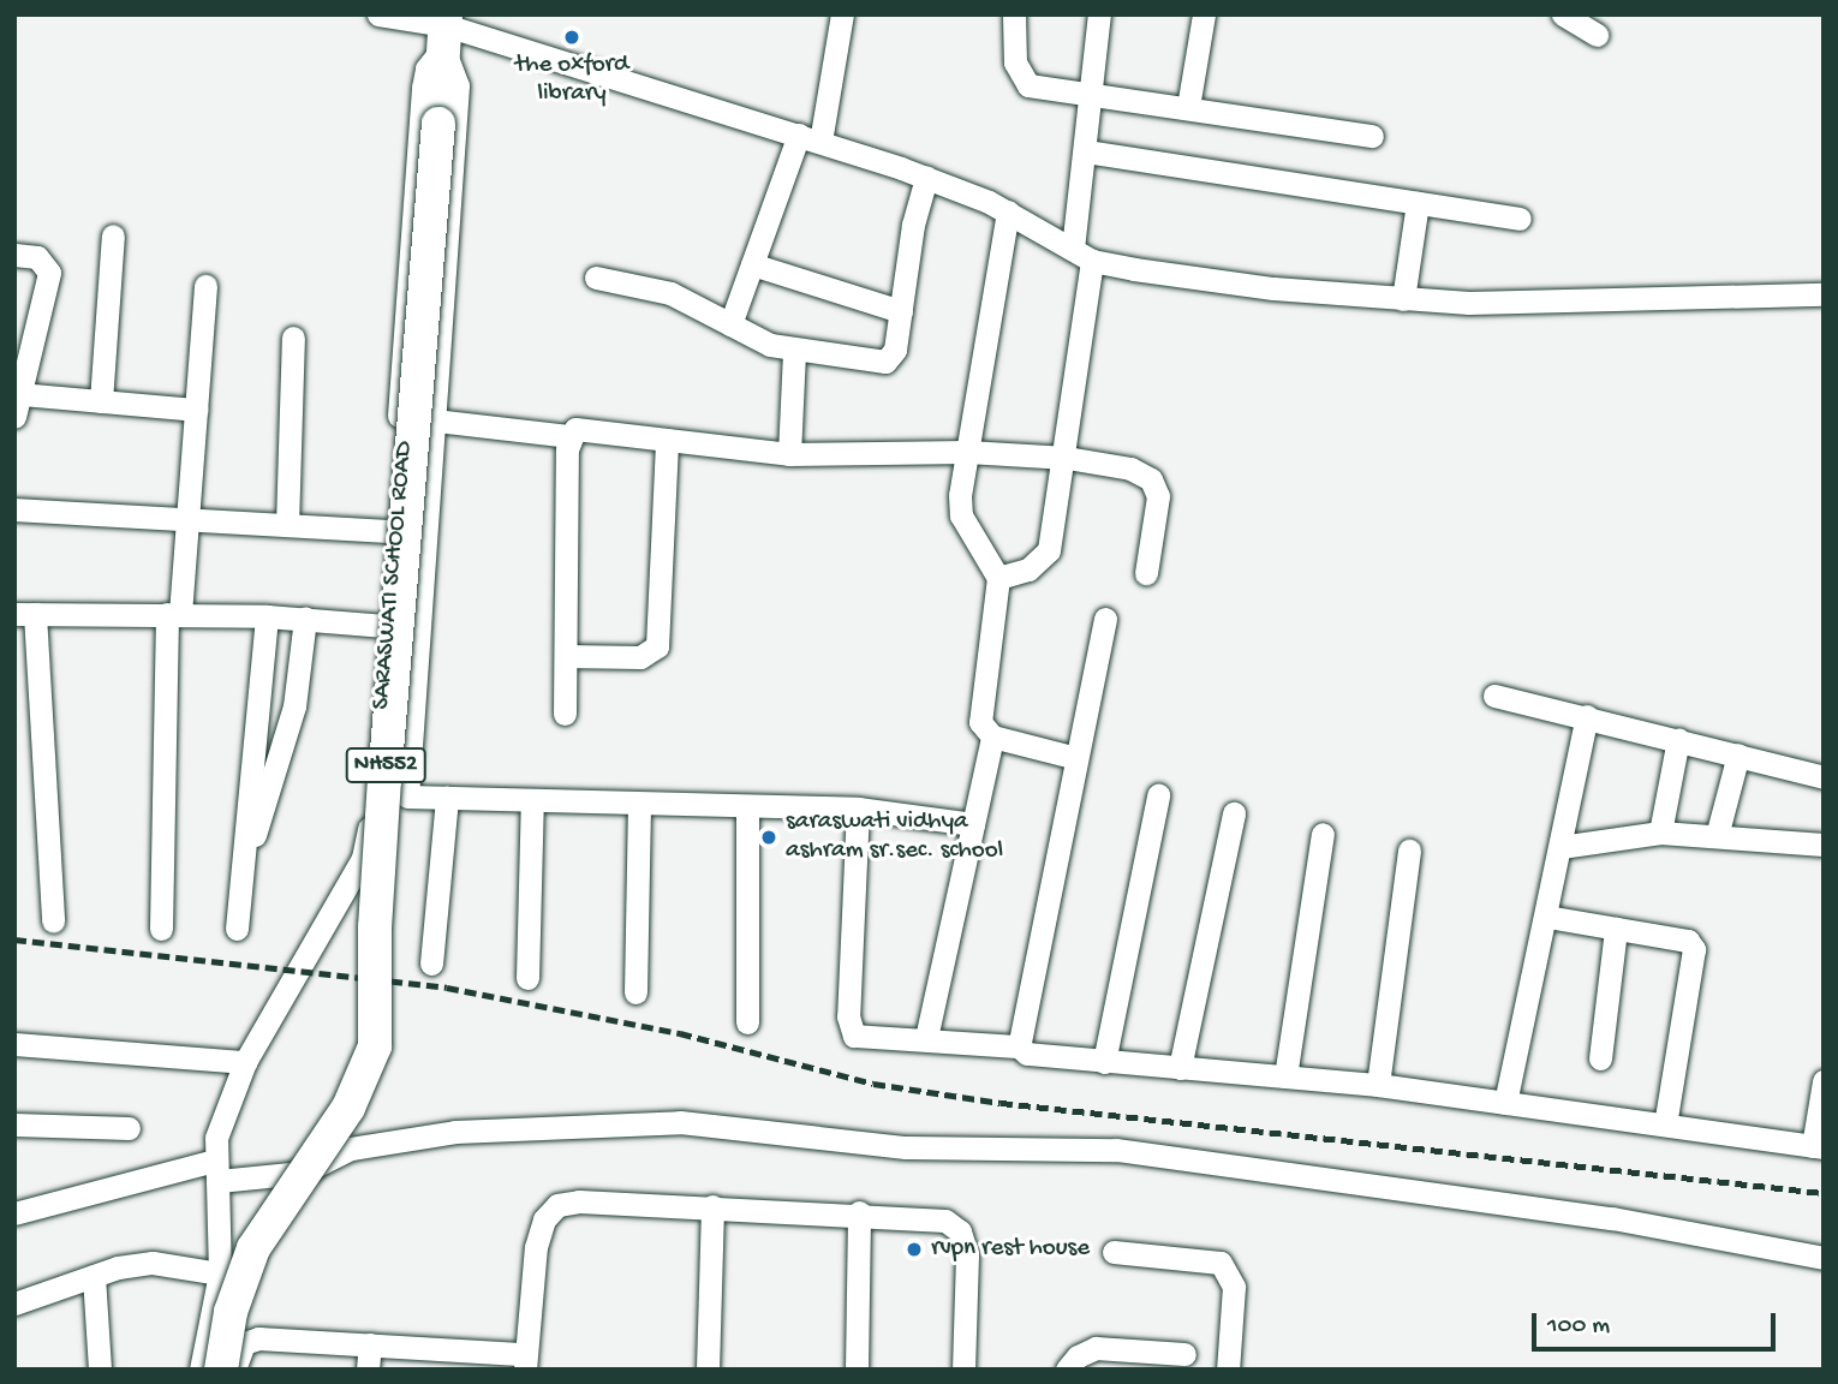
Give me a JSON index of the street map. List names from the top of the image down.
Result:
{
  "streets": {
    "highway": ["NH552"],
    "street": ["SARASWATI SCHOOL ROAD"]
  },
  "crossings": [
    ["SARASWATI SCHOOL ROAD", "NH552"]
  ],
  "places": ["the oxford library", "saraswati vidhya ashram sr.sec. school", "rvpn rest house"],
  "scale_bar": "100 m"
}
